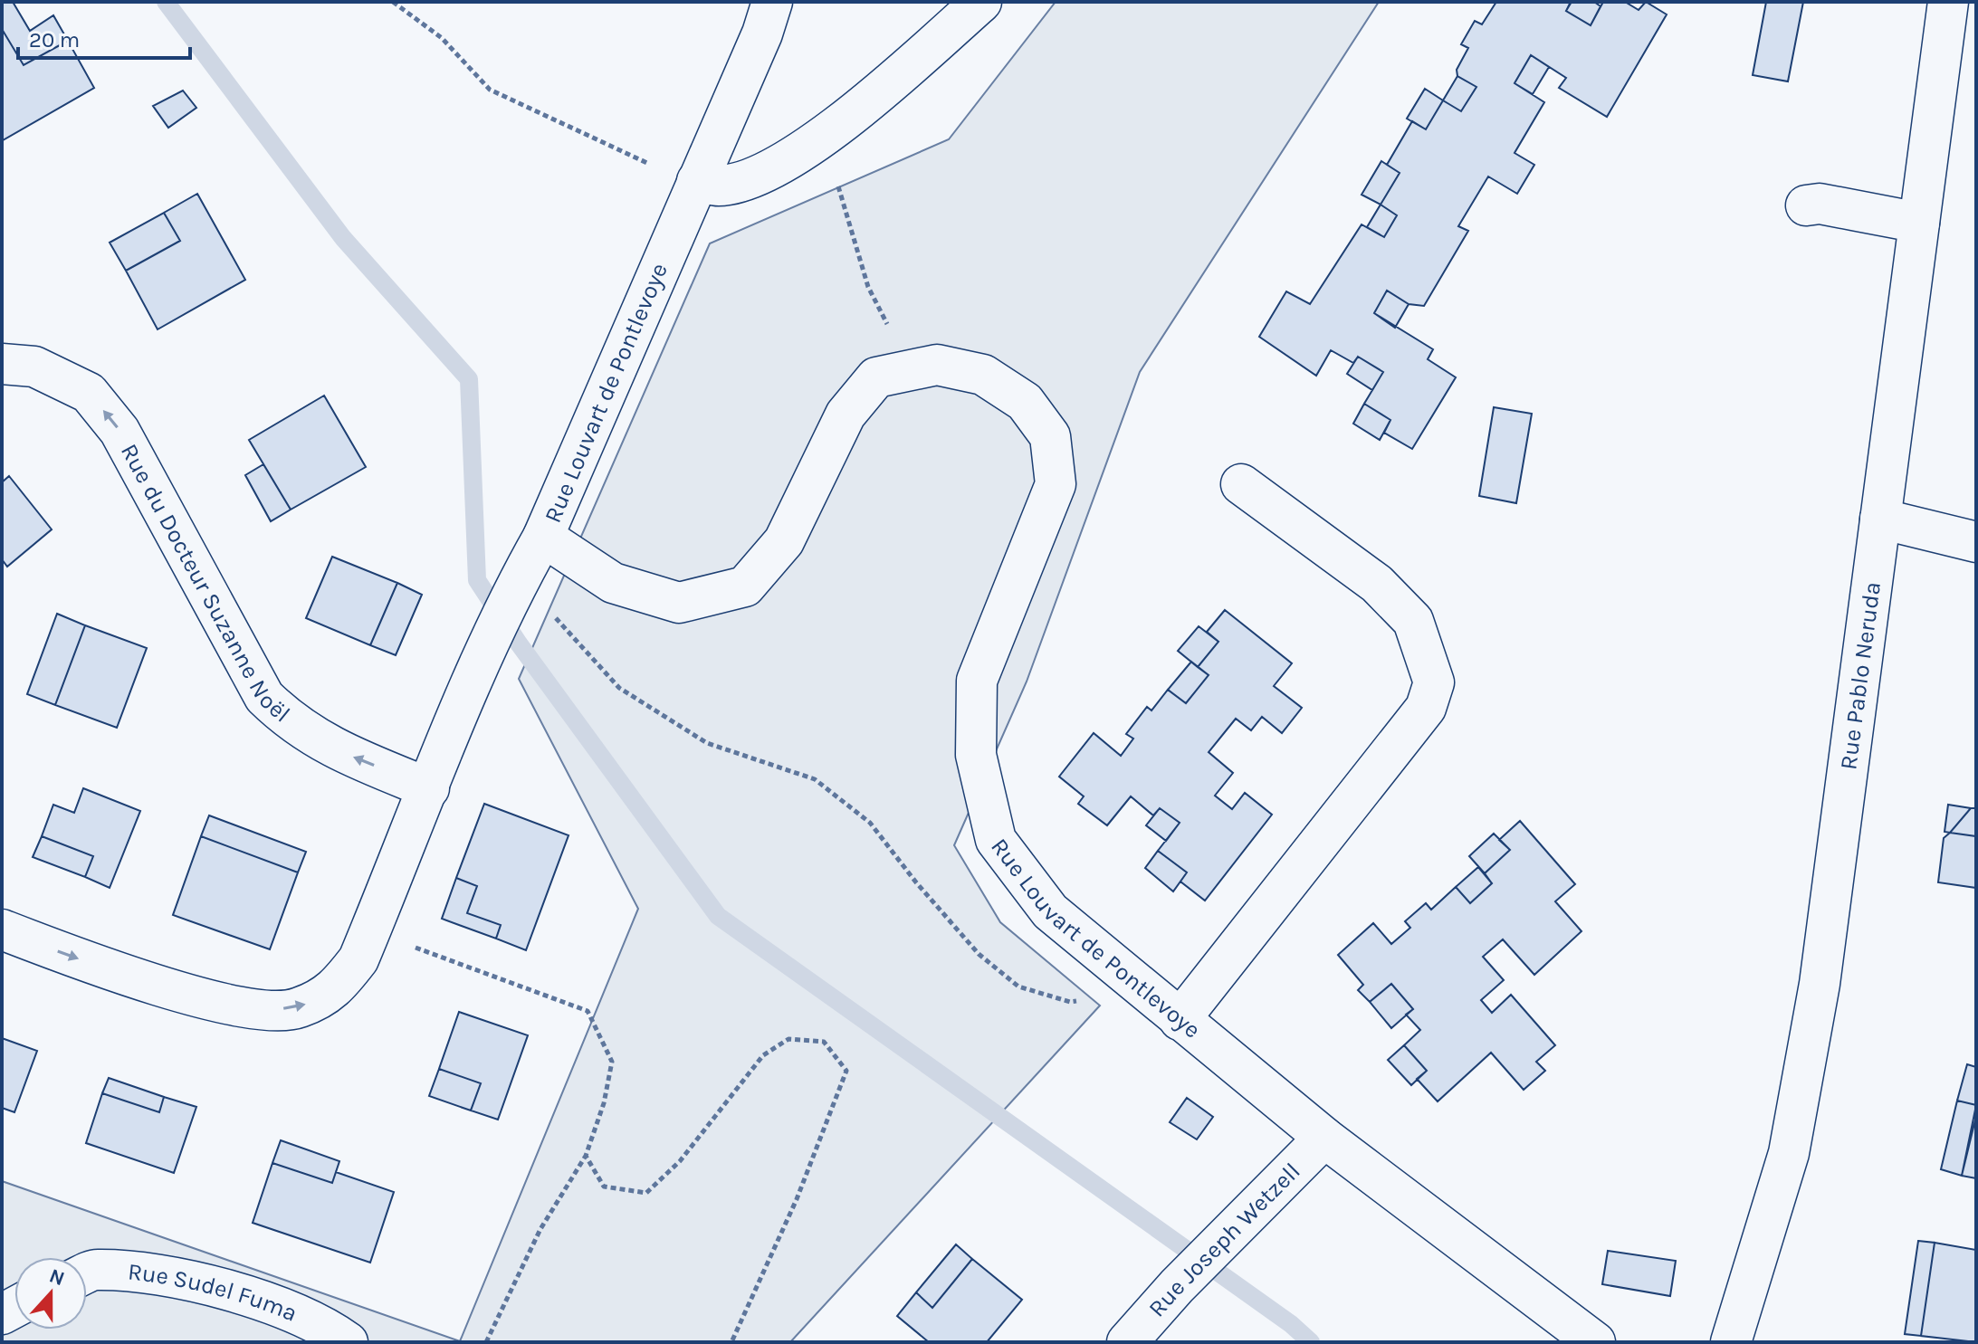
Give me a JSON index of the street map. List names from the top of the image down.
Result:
{
  "streets": {
    "street": [
      "Rue Louvart de Pontlevoye",
      "Rue du Docteur Suzanne Noël",
      "Rue Pablo Neruda",
      "Rue Joseph Wetzell",
      "Rue Sudel Fuma"
    ]
  },
  "crossings": [
    ["Rue Louvart de Pontlevoye", "Rue Joseph Wetzell"]
  ],
  "one_way": ["Rue du Docteur Suzanne Noël"],
  "scale_bar": "20 m",
  "north": "top"
}
